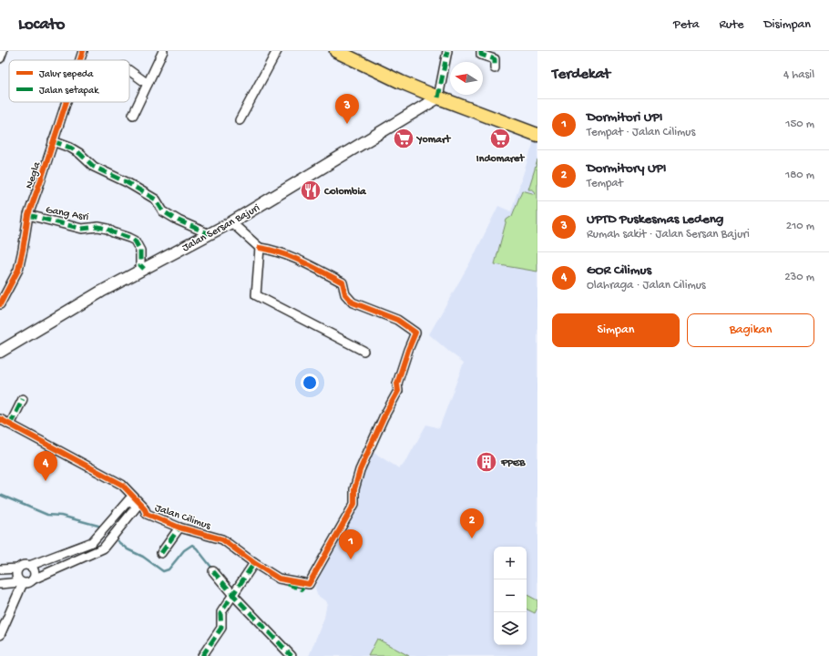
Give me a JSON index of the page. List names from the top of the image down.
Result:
{
  "streets": {
    "main road": ["Jalan Sersan Bajuri"],
    "street": ["Negla", "Gang Asri", "Jalan Cilimus"]
  },
  "crossings": [
    ["Negla", "Gang Asri"],
    ["Gang Asri", "Jalan Sersan Bajuri"]
  ],
  "places": {
    "supermarket": ["Yomart", "Indomaret"],
    "restaurant": ["Colombia"],
    "building": ["FPEB"]
  },
  "legend": ["Jalur sepeda", "Jalan setapak"],
  "north": "left",
  "page": {
    "header": "Locato",
    "nav": ["Peta", "Rute", "Disimpan"],
    "heading": ["Terdekat", "4 hasil"],
    "pins": [
      "3",
      "4",
      "2",
      "1"
    ],
    "list": [
      {
        "mark": "1",
        "name": "Dormitori UPI",
        "note": "Tempat · Jalan Cilimus",
        "value": "150 m"
      },
      {
        "mark": "2",
        "name": "Dormitory UPI",
        "note": "Tempat",
        "value": "180 m"
      },
      {
        "mark": "3",
        "name": "UPTD Puskesmas Ledeng",
        "note": "Rumah sakit · Jalan Sersan Bajuri",
        "value": "210 m"
      },
      {
        "mark": "4",
        "name": "GOR Cilimus",
        "note": "Olahraga · Jalan Cilimus",
        "value": "230 m"
      }
    ],
    "buttons": ["Simpan", "Bagikan"],
    "map_buttons": ["+", "−"]
  }
}
